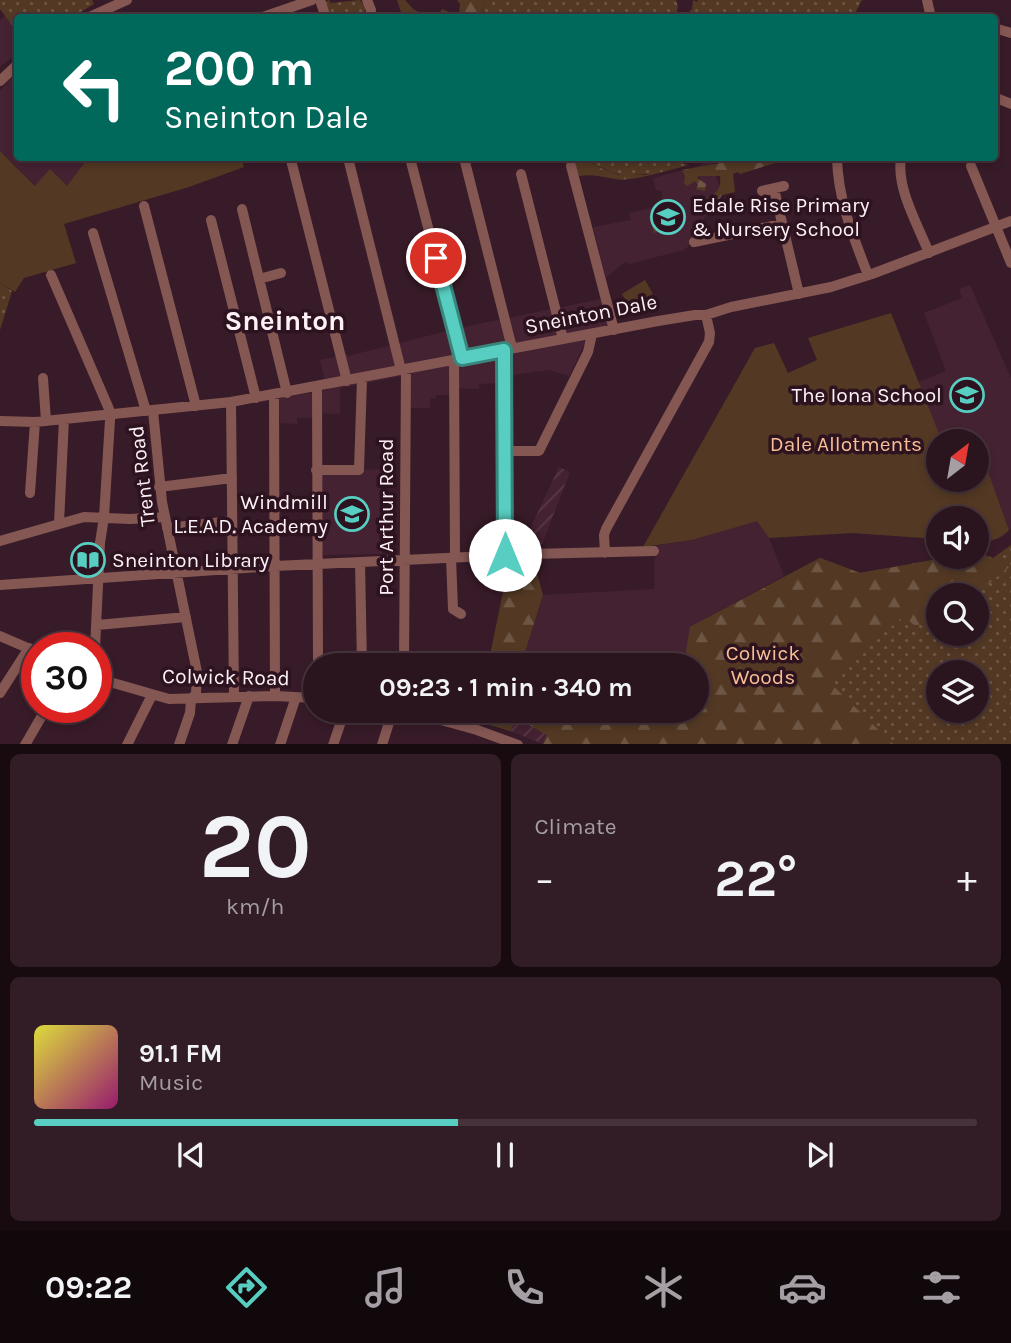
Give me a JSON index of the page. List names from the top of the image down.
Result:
{
  "streets": {
    "street": [
      "Sneinton Dale",
      "Trent Road",
      "Port Arthur Road",
      "Colwick Road"
    ]
  },
  "crossings": [
    ["Sneinton Dale", "Trent Road"],
    ["Sneinton Dale", "Port Arthur Road"],
    ["Trent Road", "Colwick Road"]
  ],
  "districts": ["Sneinton"],
  "parks": ["Dale Allotments", "Colwick Woods"],
  "places": {
    "school or university": ["Edale Rise Primary & Nursery School", "The Iona School", "Windmill L.E.A.D. Academy"],
    "library": ["Sneinton Library"]
  },
  "north": "top right",
  "page": {
    "turn": ["200 m", "Sneinton Dale"],
    "limit": "30",
    "trip": "09:23 · 1 min · 340 m",
    "tile": [
      ["20", "km/h"],
      "Climate"
    ],
    "heat": ["−", "22°", "+"],
    "song": ["91.1 FM", "Music"],
    "tabs": "09:22"
  }
}
